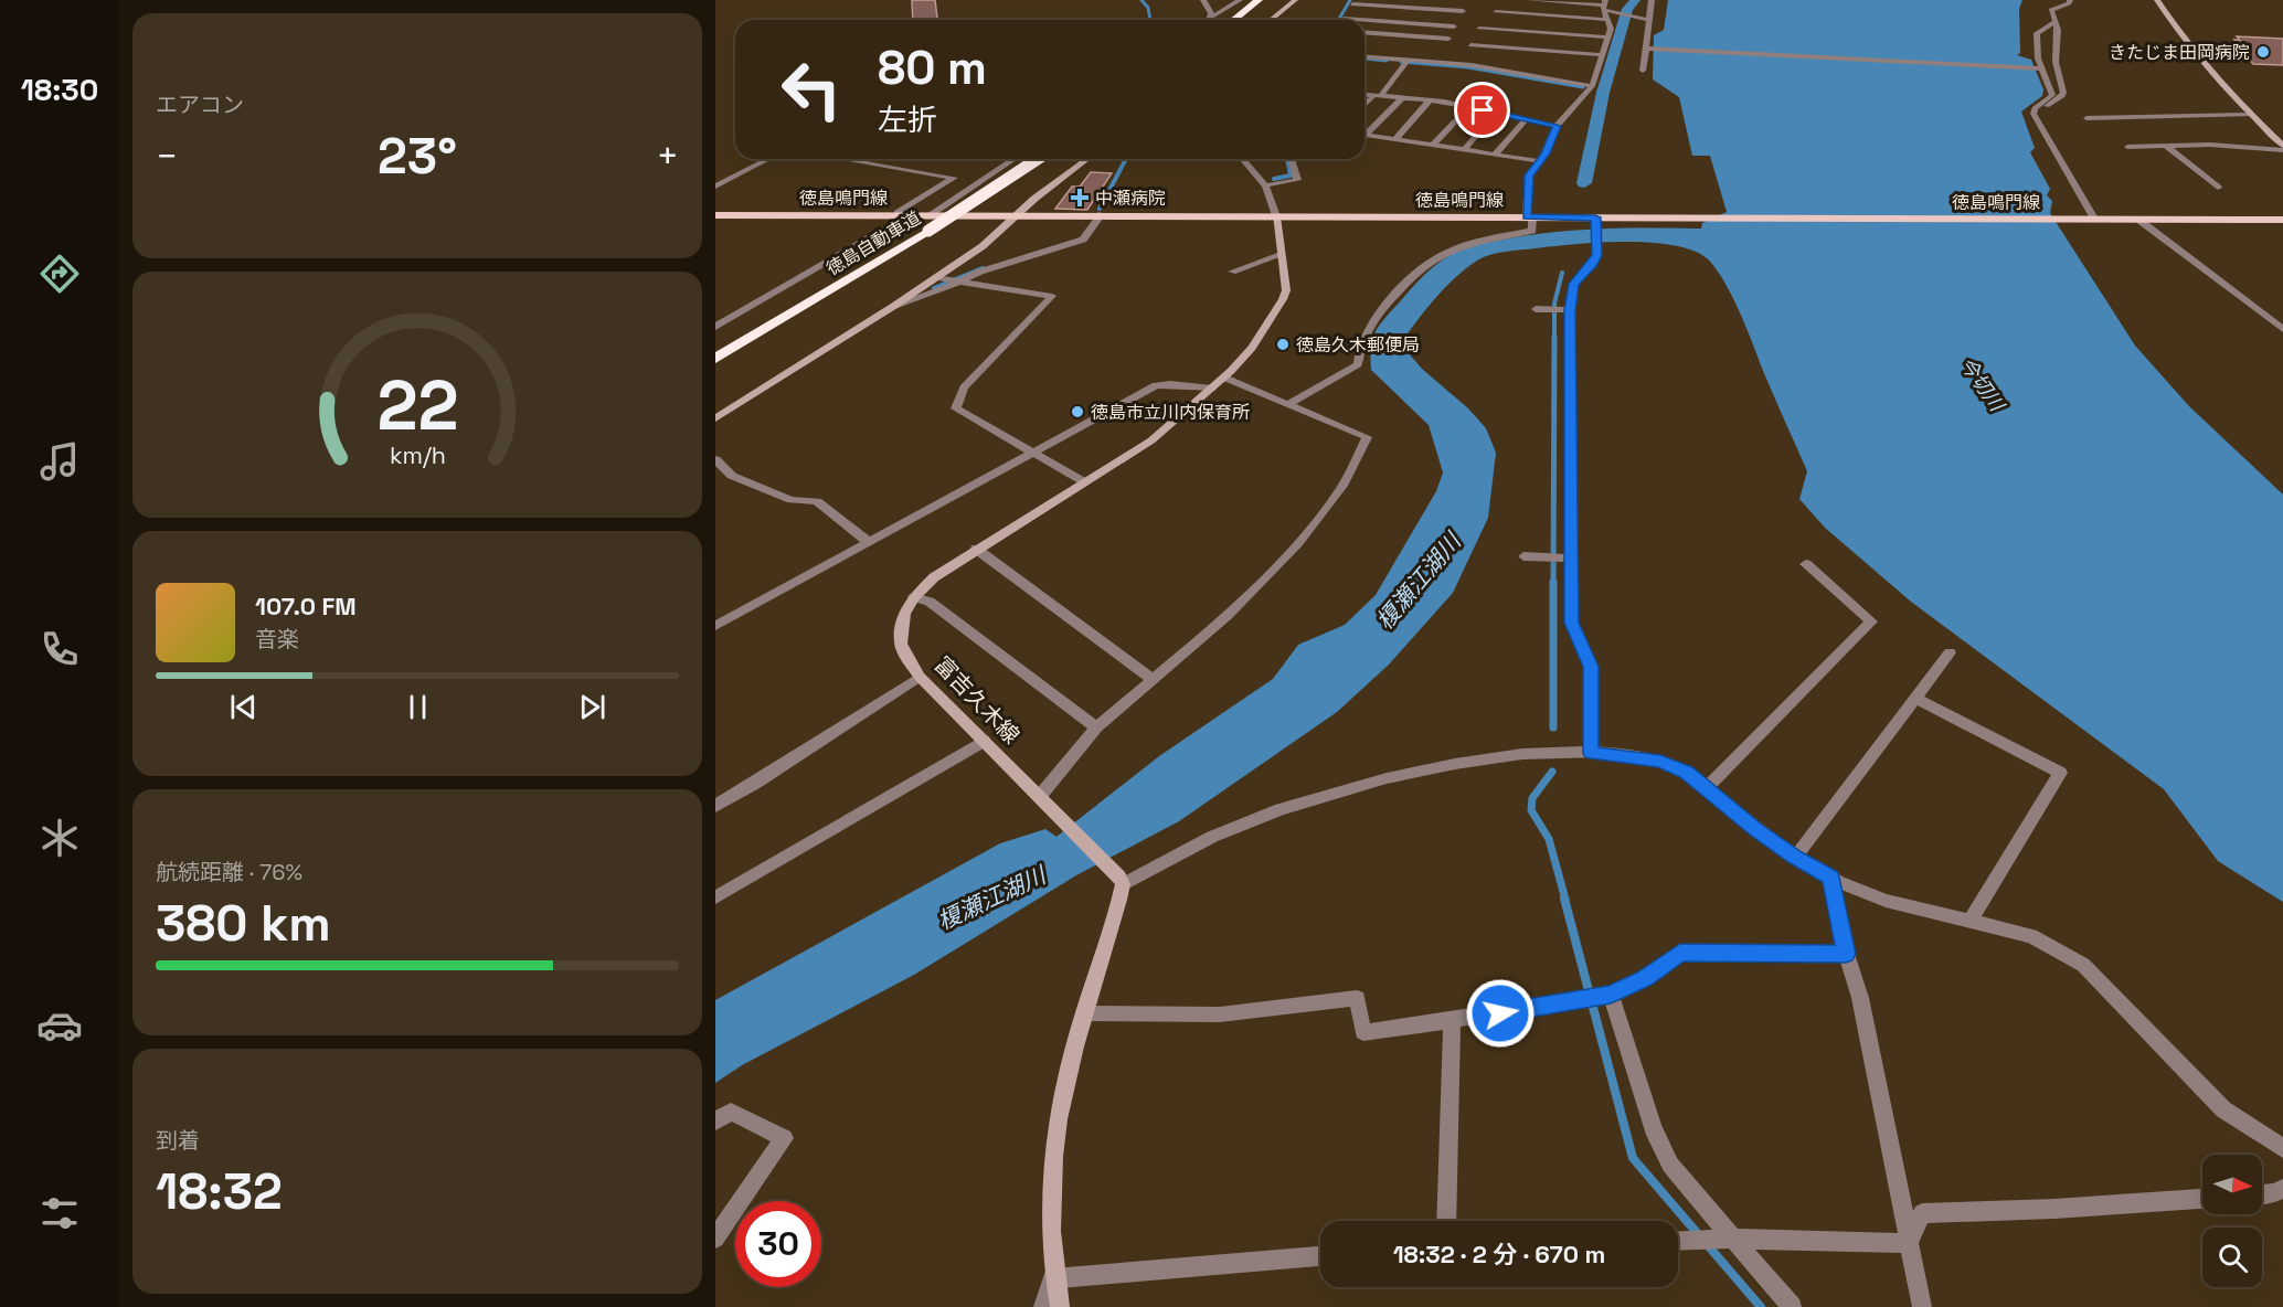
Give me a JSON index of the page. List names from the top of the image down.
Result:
{
  "streets": {
    "highway": ["徳島自動車道"],
    "main road": ["徳島鳴門線"],
    "street": ["富吉久木線"]
  },
  "crossings": [
    ["徳島鳴門線", "富吉久木線"]
  ],
  "water": ["今切川", "榎瀬江湖川"],
  "places": {
    "other": ["きたじま田岡病院", "徳島久木郵便局", "徳島市立川内保育所"],
    "health": ["中瀬病院"]
  },
  "north": "right",
  "page": {
    "tabs": "18:30",
    "tile": [
      "エアコン",
      ["航続距離 · 76%", "380 km"],
      ["到着", "18:32"]
    ],
    "turn": ["80 m", "左折"],
    "heat": ["−", "23°", "+"],
    "song": ["107.0 FM", "音楽"],
    "limit": "30",
    "trip": "18:32 · 2 分 · 670 m",
    "gauge": ["22", "km/h"]
  }
}
